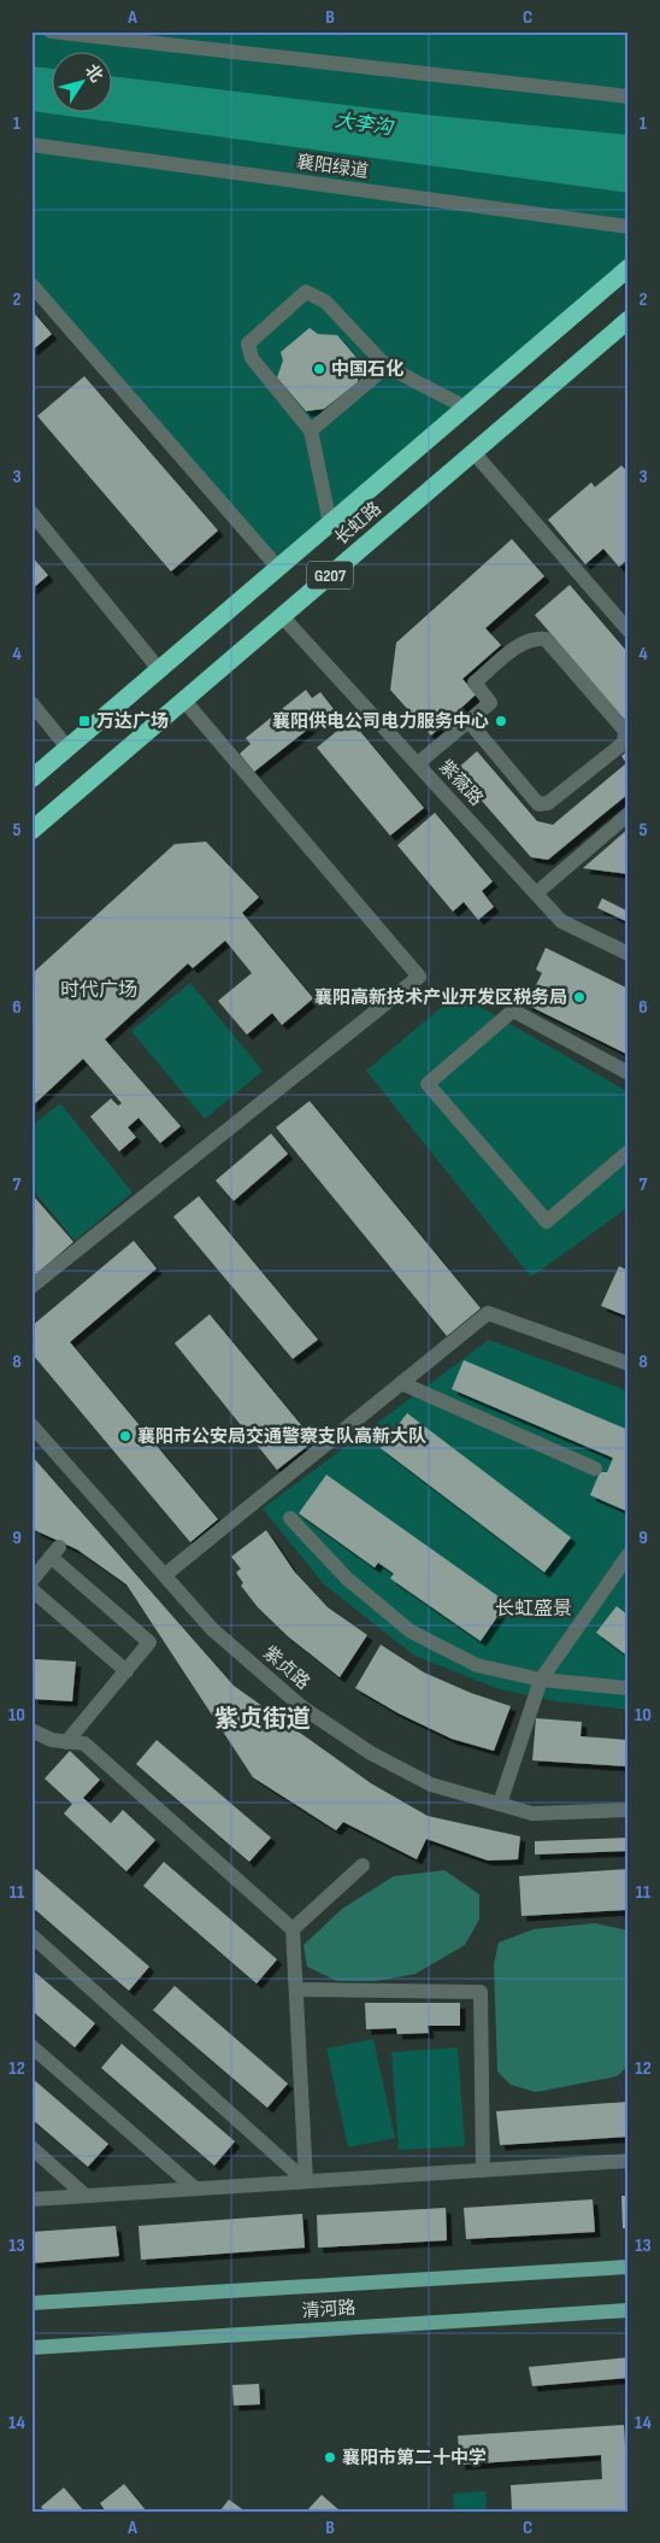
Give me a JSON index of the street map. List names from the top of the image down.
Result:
{
  "streets": {
    "highway": ["长虹路", "G207"],
    "main road": ["清河路"],
    "street": ["襄阳绿道", "紫薇路", "紫贞路"]
  },
  "crossings": [
    ["长虹路", "紫薇路"]
  ],
  "districts": ["时代广场", "长虹盛景", "紫贞街道"],
  "water": ["大李沟"],
  "places": {
    "other": [
      "中国石化",
      "襄阳供电公司电力服务中心",
      "襄阳高新技术产业开发区税务局",
      "襄阳市公安局交通警察支队高新大队",
      "襄阳市第二十中学"
    ],
    "transit": ["万达广场"]
  },
  "north": "top right",
  "grid": {
    "columns": ["A", "B", "C"],
    "rows": [
      "1",
      "2",
      "3",
      "4",
      "5",
      "6",
      "7",
      "8",
      "9",
      "10",
      "11",
      "12",
      "13",
      "14"
    ]
  }
}
